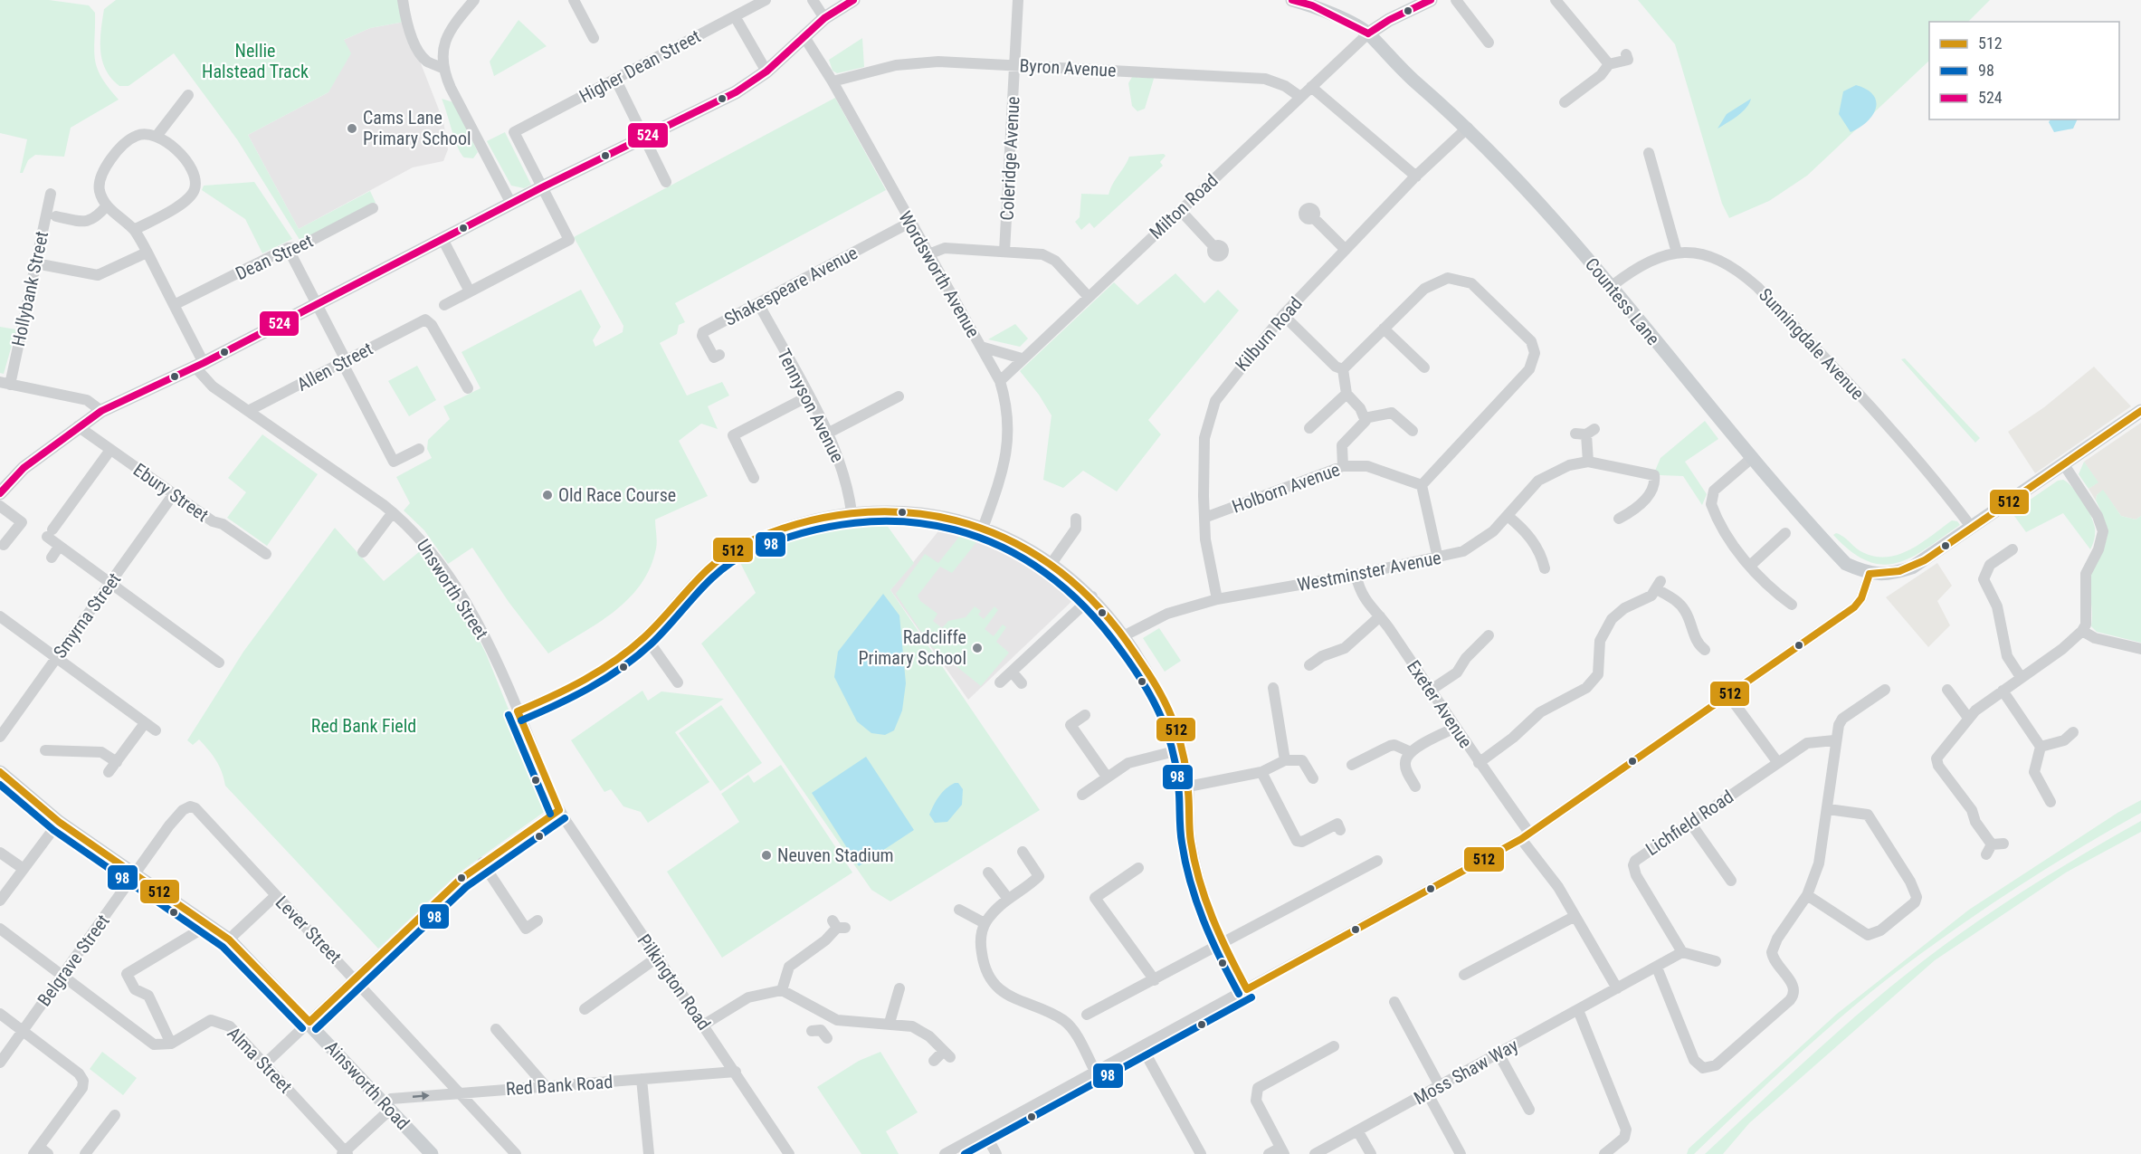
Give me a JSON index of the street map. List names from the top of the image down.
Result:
{
  "streets": {
    "main road": ["Countess Lane", "Ainsworth Road"],
    "street": [
      "Higher Dean Street",
      "Byron Avenue",
      "Coleridge Avenue",
      "Milton Road",
      "Dean Street",
      "Wordsworth Avenue",
      "Shakespeare Avenue",
      "Hollybank Street",
      "Kilburn Road",
      "Sunningdale Avenue",
      "Allen Street",
      "Tennyson Avenue",
      "Holborn Avenue",
      "Ebury Street",
      "Westminster Avenue",
      "Unsworth Street",
      "Smyrna Street",
      "Exeter Avenue",
      "Lichfield Road",
      "Lever Street",
      "Belgrave Street",
      "Pilkington Road",
      "Alma Street",
      "Moss Shaw Way",
      "Red Bank Road"
    ]
  },
  "crossings": [
    ["Byron Avenue", "Coleridge Avenue"],
    ["Byron Avenue", "Milton Road"],
    ["Byron Avenue", "Wordsworth Avenue"],
    ["Milton Road", "Wordsworth Avenue"],
    ["Milton Road", "Countess Lane"],
    ["Dean Street", "Unsworth Street"],
    ["Wordsworth Avenue", "Shakespeare Avenue"],
    ["Shakespeare Avenue", "Tennyson Avenue"],
    ["Countess Lane", "Kilburn Road"],
    ["Countess Lane", "Sunningdale Avenue"],
    ["Kilburn Road", "Holborn Avenue"],
    ["Kilburn Road", "Westminster Avenue"],
    ["Allen Street", "Unsworth Street"],
    ["Ebury Street", "Smyrna Street"],
    ["Westminster Avenue", "Exeter Avenue"],
    ["Unsworth Street", "Pilkington Road"],
    ["Exeter Avenue", "Moss Shaw Way"],
    ["Lichfield Road", "Moss Shaw Way"],
    ["Lever Street", "Belgrave Street"],
    ["Lever Street", "Red Bank Road"],
    ["Belgrave Street", "Alma Street"],
    ["Belgrave Street", "Ainsworth Road"],
    ["Pilkington Road", "Red Bank Road"],
    ["Ainsworth Road", "Red Bank Road"]
  ],
  "parks": ["Nellie Halstead Track", "Red Bank Field"],
  "places": [
    "Cams Lane Primary School",
    "Old Race Course",
    "Radcliffe Primary School",
    "Neuven Stadium"
  ],
  "lines": ["transit line 524", "transit line 512", "transit line 98"],
  "legend": ["512", "98", "524"]
}
